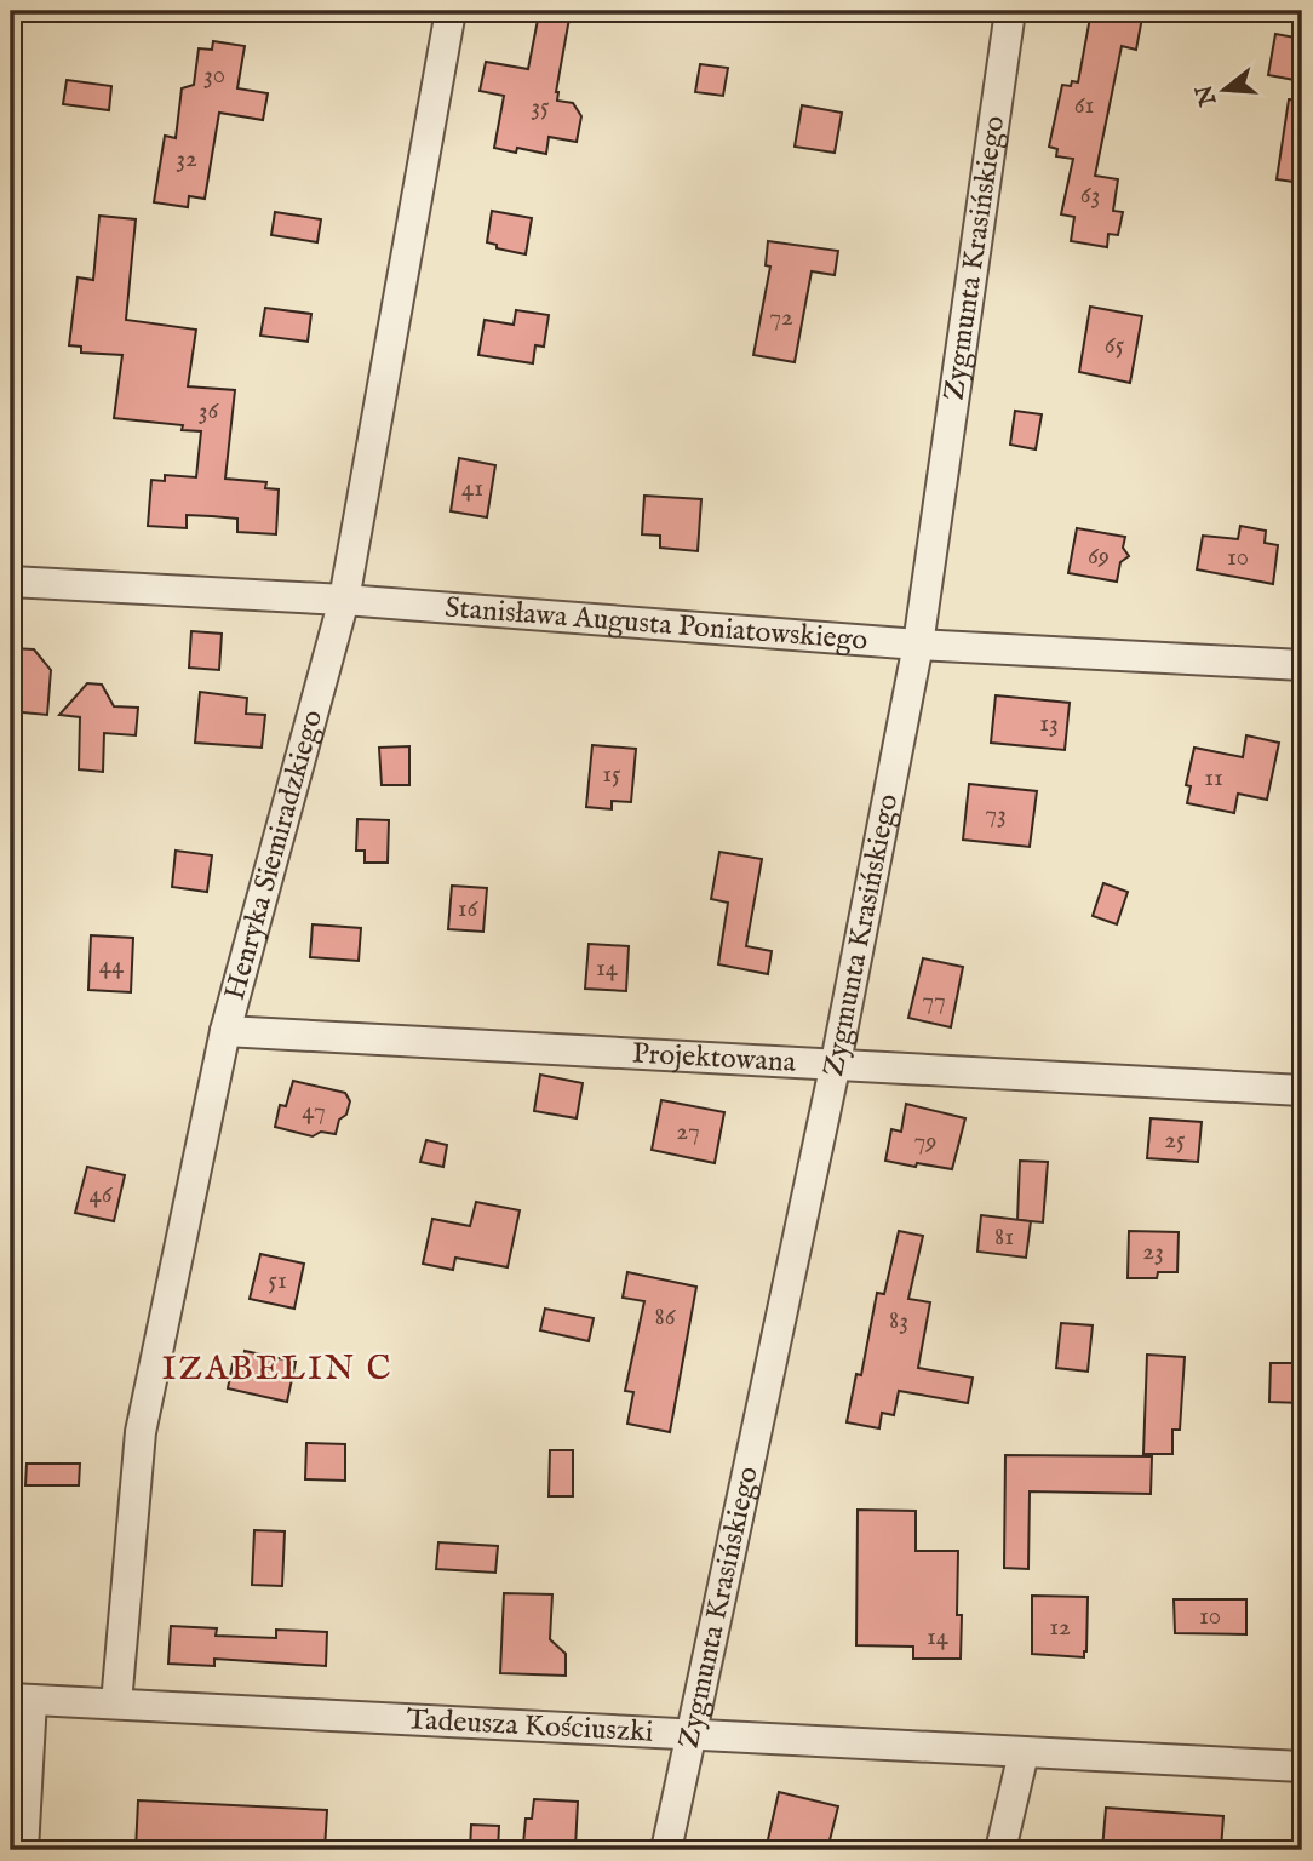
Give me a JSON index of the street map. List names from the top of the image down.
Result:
{
  "streets": {
    "street": [
      "Zygmunta Krasińskiego",
      "Stanisława Augusta Poniatowskiego",
      "Henryka Siemiradzkiego",
      "Projektowana",
      "Tadeusza Kościuszki"
    ]
  },
  "crossings": [
    ["Zygmunta Krasińskiego", "Stanisława Augusta Poniatowskiego"],
    ["Zygmunta Krasińskiego", "Projektowana"],
    ["Zygmunta Krasińskiego", "Tadeusza Kościuszki"],
    ["Stanisława Augusta Poniatowskiego", "Henryka Siemiradzkiego"],
    ["Henryka Siemiradzkiego", "Projektowana"],
    ["Henryka Siemiradzkiego", "Tadeusza Kościuszki"]
  ],
  "districts": ["IZABELIN C"],
  "house_numbers": [
    "30",
    "61",
    "35",
    "32",
    "63",
    "72",
    "65",
    "36",
    "41",
    "69",
    "10",
    "13",
    "15",
    "11",
    "73",
    "16",
    "44",
    "14",
    "77",
    "47",
    "27",
    "25",
    "79",
    "46",
    "81",
    "23",
    "51",
    "86",
    "83",
    "10",
    "12",
    "14"
  ],
  "north": "left"
}
